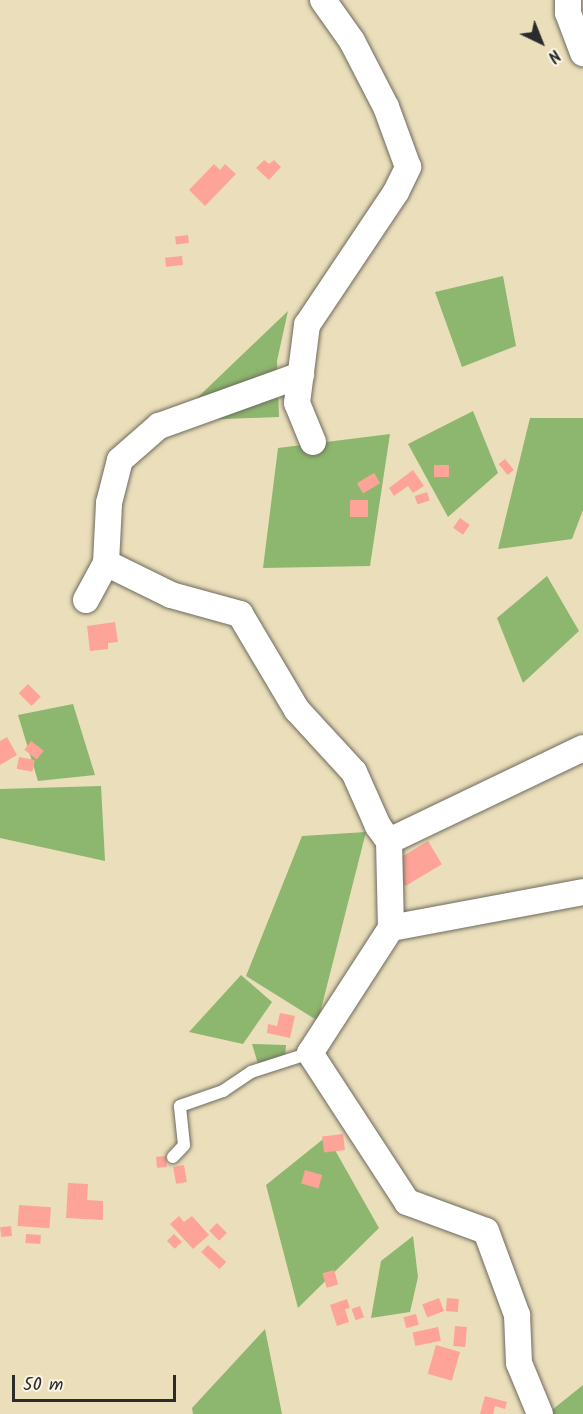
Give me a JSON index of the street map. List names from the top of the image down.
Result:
{
  "scale_bar": "50 m",
  "north": "bottom right"
}
